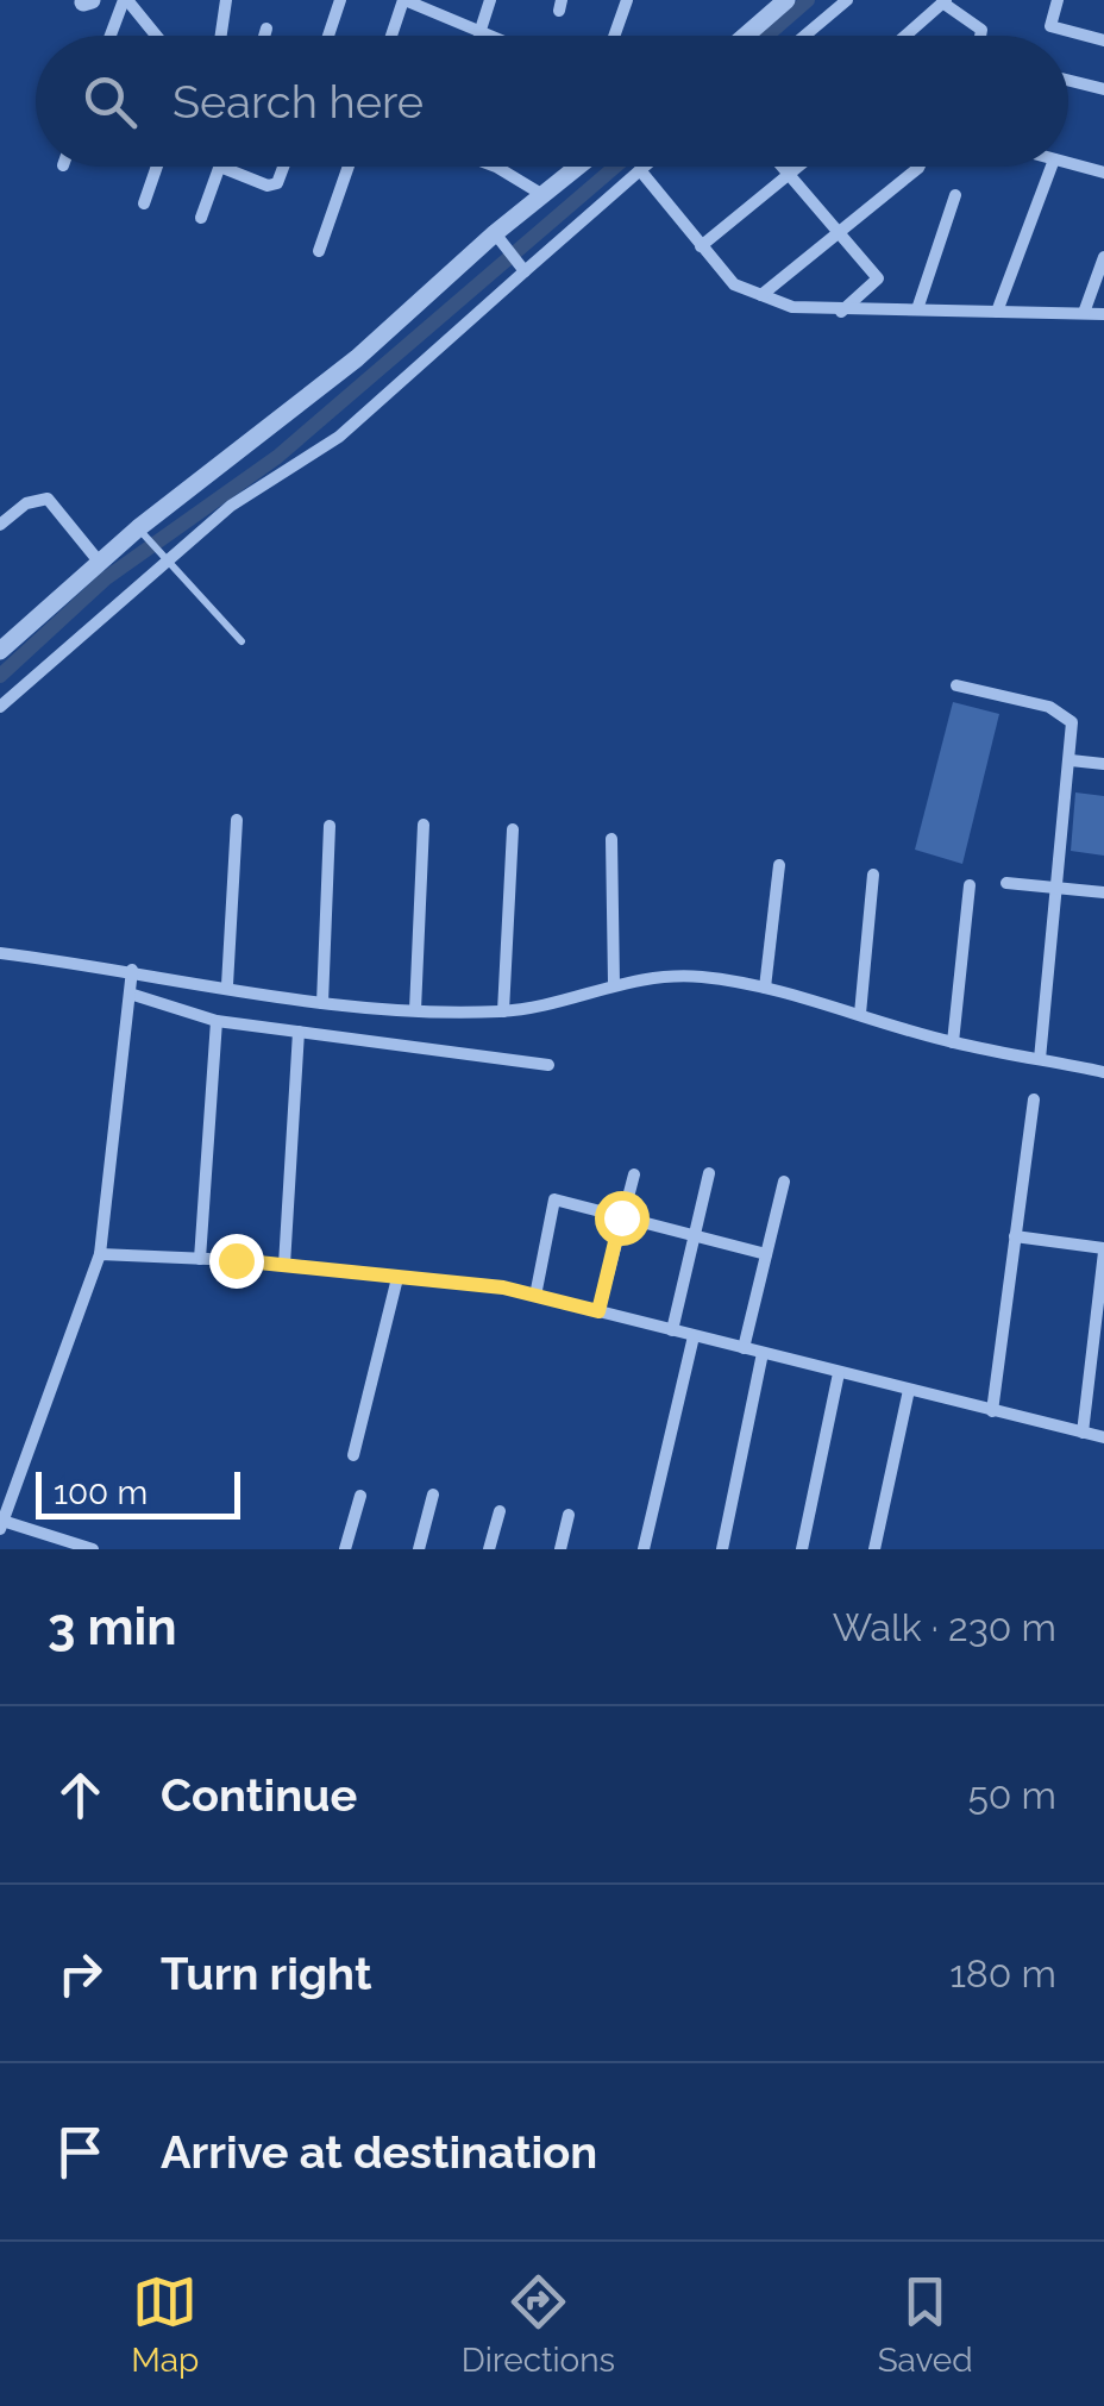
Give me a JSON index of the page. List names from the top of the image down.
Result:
{
  "scale_bar": "100 m",
  "page": {
    "search": "Search here",
    "scale": "100 m",
    "heading": ["3 min", "Walk · 230 m"],
    "list": [
      ["Continue", "50 m"],
      ["Turn right", "180 m"],
      "Arrive at destination"
    ],
    "nav": ["Map", "Directions", "Saved"]
  }
}
